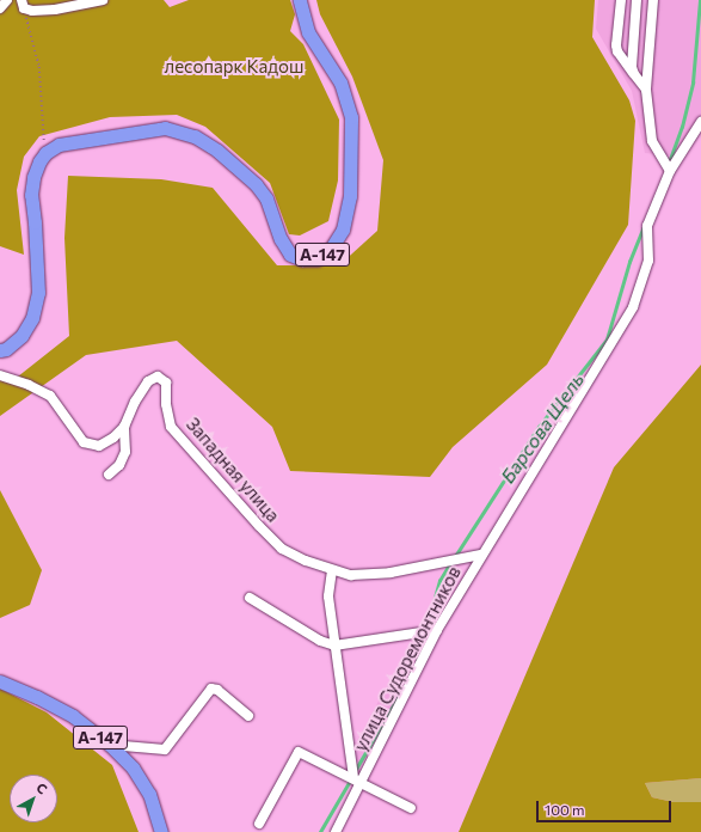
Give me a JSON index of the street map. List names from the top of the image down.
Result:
{
  "streets": {
    "highway": ["А-147"],
    "street": ["Западная улица", "улица Судоремонтников"]
  },
  "crossings": [
    ["Западная улица", "улица Судоремонтников"]
  ],
  "water": ["Барсова Щель"],
  "parks": ["лесопарк Кадош"],
  "scale_bar": "100 m",
  "north": "top right"
}
